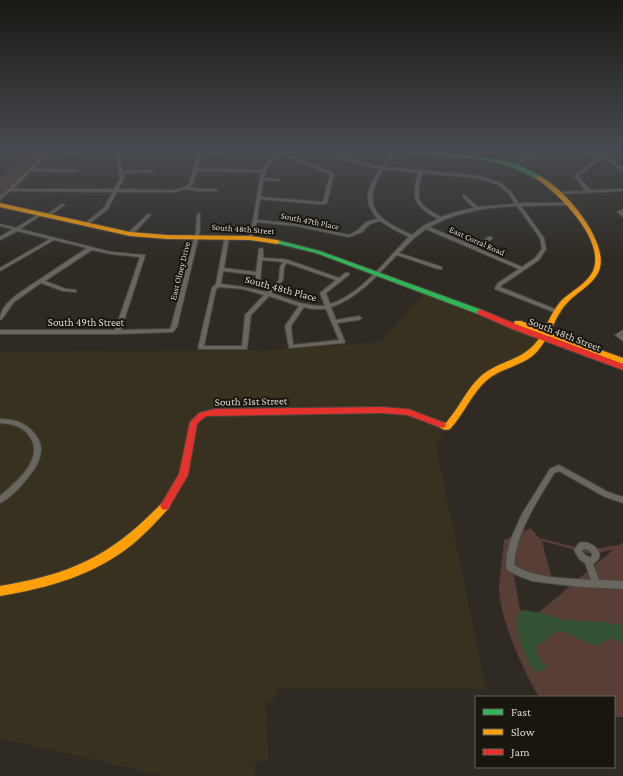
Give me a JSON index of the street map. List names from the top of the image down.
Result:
{
  "streets": {
    "street": [
      "South 47th Place",
      "South 48th Street",
      "East Corral Road",
      "East Olney Drive",
      "South 48th Place",
      "South 49th Street",
      "South 51st Street"
    ]
  },
  "crossings": [
    ["South 48th Street", "East Olney Drive"],
    ["South 48th Street", "South 48th Place"],
    ["South 48th Street", "South 51st Street"],
    ["East Corral Road", "South 48th Place"],
    ["East Olney Drive", "South 49th Street"]
  ],
  "legend": ["Fast", "Slow", "Jam"]
}
